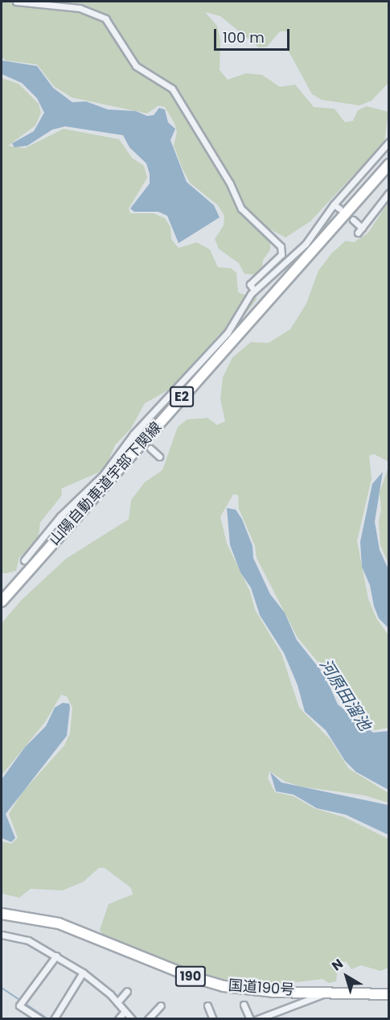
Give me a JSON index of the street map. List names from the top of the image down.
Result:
{
  "streets": {
    "highway": [
      "E2",
      "山陽自動車道宇部下関線",
      "190",
      "国道190号"
    ]
  },
  "water": ["河原田溜池"],
  "scale_bar": "100 m",
  "north": "top left"
}
